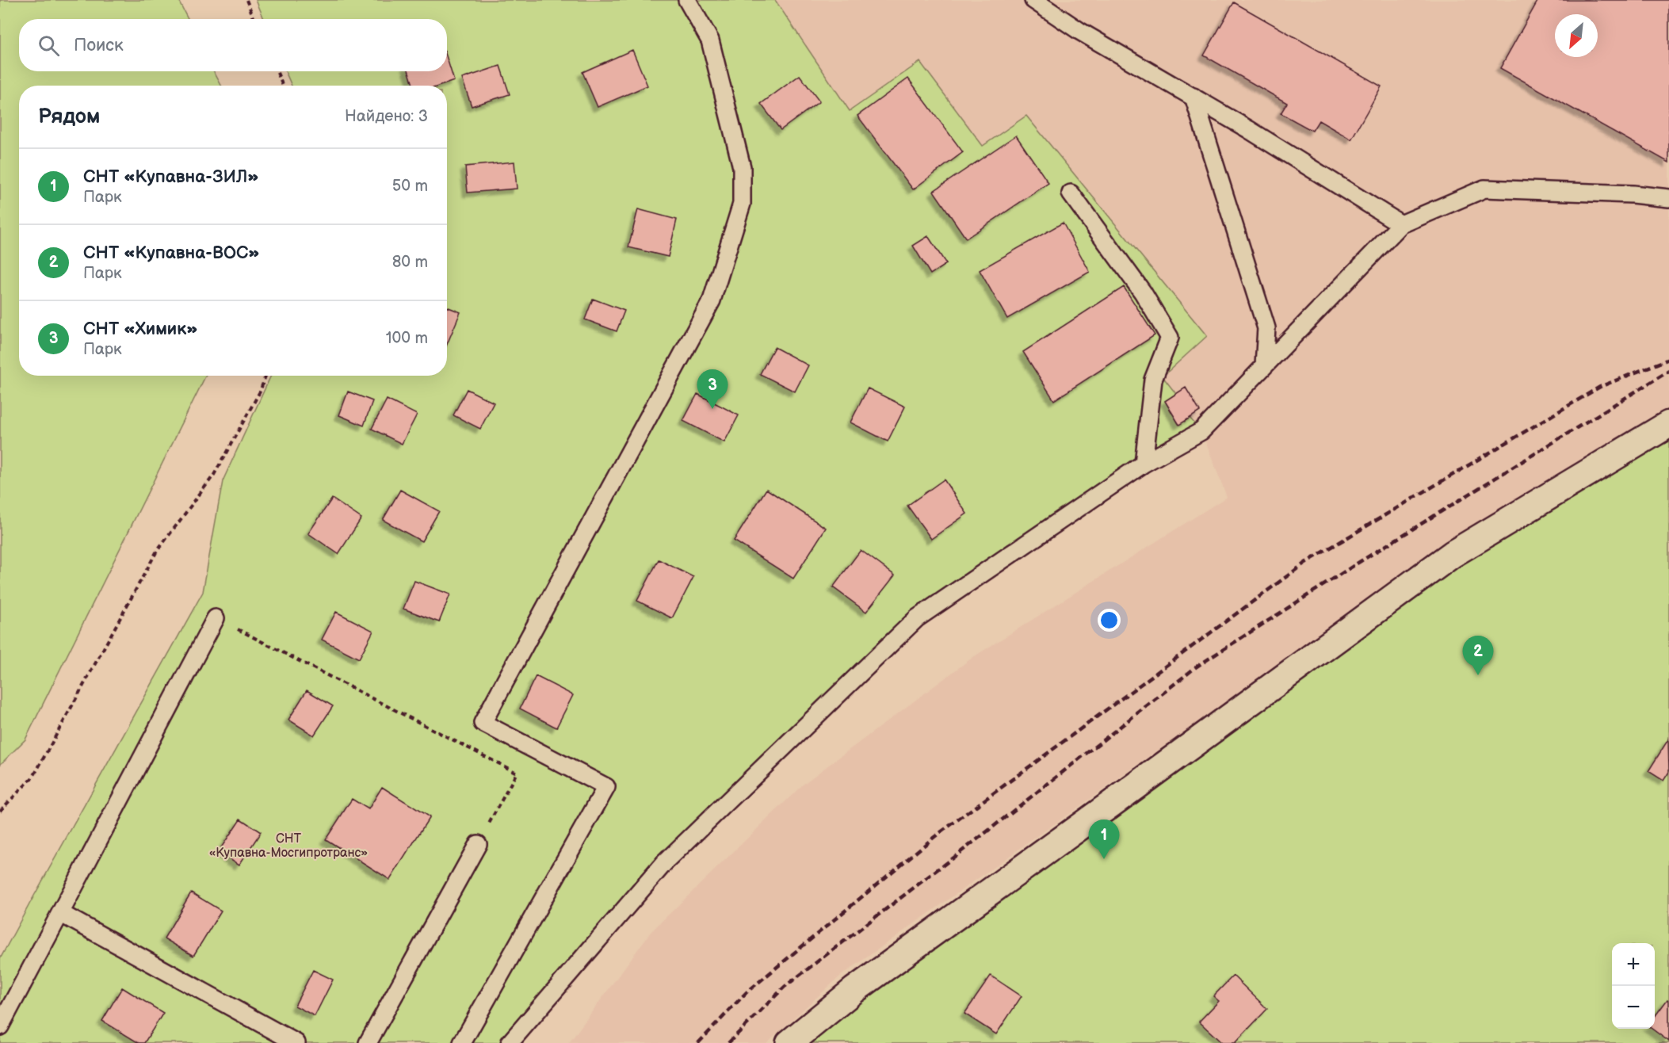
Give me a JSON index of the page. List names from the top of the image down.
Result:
{
  "parks": ["СНТ «Купавна-Мосгипротранс»"],
  "north": "bottom left",
  "page": {
    "search": "Поиск",
    "heading": ["Рядом", "Найдено: 3"],
    "list": [
      {
        "mark": "1",
        "name": "СНТ «Купавна-ЗИЛ»",
        "note": "Парк",
        "value": "50 m"
      },
      {
        "mark": "2",
        "name": "СНТ «Купавна-ВОС»",
        "note": "Парк",
        "value": "80 m"
      },
      {
        "mark": "3",
        "name": "СНТ «Химик»",
        "note": "Парк",
        "value": "100 m"
      }
    ],
    "pins": ["3", "2", "1"],
    "map_buttons": ["+", "−"]
  }
}
